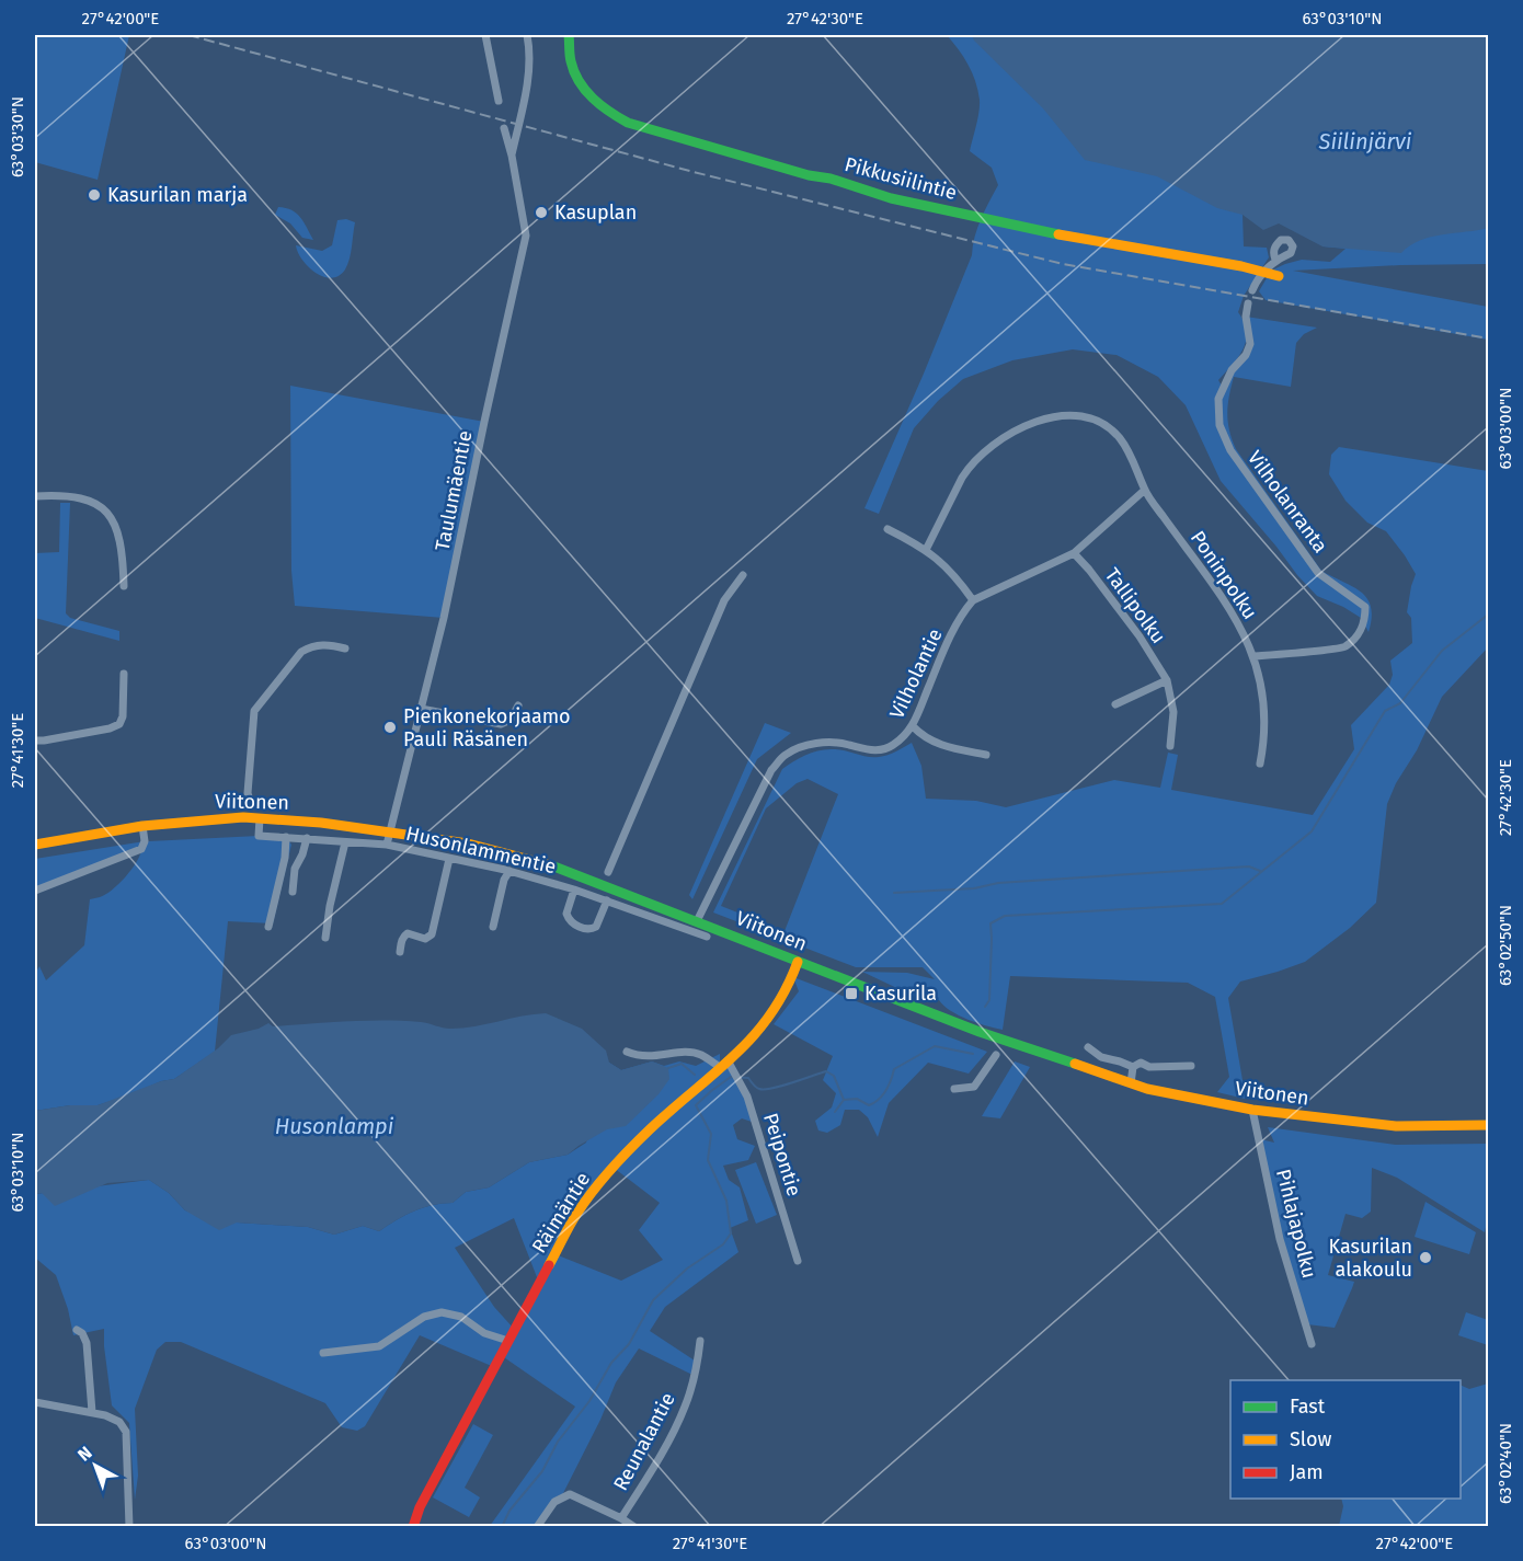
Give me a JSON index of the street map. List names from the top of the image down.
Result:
{
  "streets": {
    "main road": ["Pikkusiilintie", "Viitonen", "Räimäntie"],
    "street": [
      "Taulumäentie",
      "Vilholanranta",
      "Poninpolku",
      "Tallipolku",
      "Vilholantie",
      "Husonlammentie",
      "Peipontie",
      "Pihlajapolku",
      "Reunalantie"
    ]
  },
  "crossings": [
    ["Taulumäentie", "Viitonen"],
    ["Taulumäentie", "Husonlammentie"],
    ["Vilholanranta", "Poninpolku"],
    ["Vilholantie", "Viitonen"],
    ["Viitonen", "Husonlammentie"],
    ["Viitonen", "Räimäntie"],
    ["Viitonen", "Pihlajapolku"],
    ["Peipontie", "Räimäntie"]
  ],
  "water": ["Siilinjärvi", "Husonlampi"],
  "places": {
    "other": [
      "Kasurilan marja",
      "Kasuplan",
      "Pienkonekorjaamo Pauli Räsänen",
      "Kasurilan alakoulu"
    ],
    "transit": ["Kasurila"]
  },
  "legend": ["Fast", "Slow", "Jam"],
  "north": "top left",
  "coordinates": [
    "27°42'00\"E",
    "27°42'30\"E",
    "63°03'10\"N",
    "63°03'30\"N",
    "63°03'00\"N",
    "27°41'30\"E",
    "63°02'50\"N",
    "63°02'40\"N"
  ]
}
